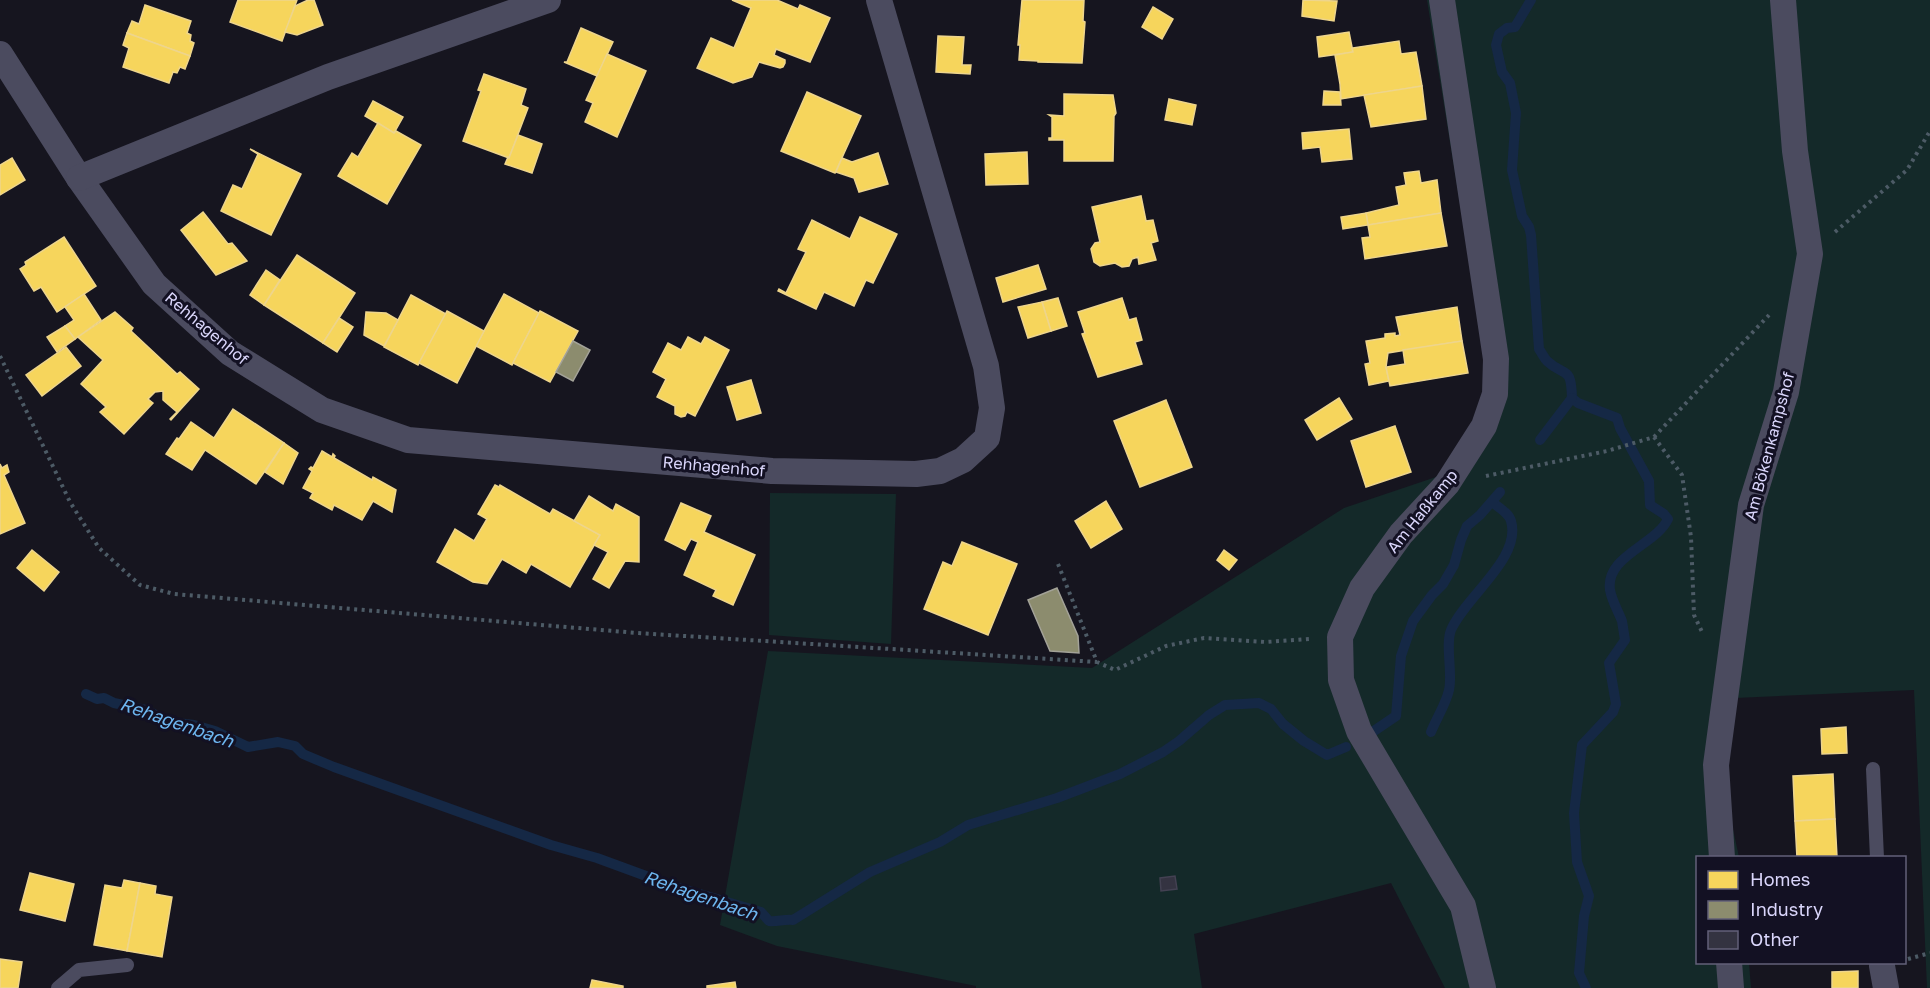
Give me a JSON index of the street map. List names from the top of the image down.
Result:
{
  "streets": {
    "street": ["Rehhagenhof", "Am Bökenkampshof", "Am Haßkamp"]
  },
  "water": ["Rehagenbach"],
  "legend": ["Homes", "Industry", "Other"]
}
